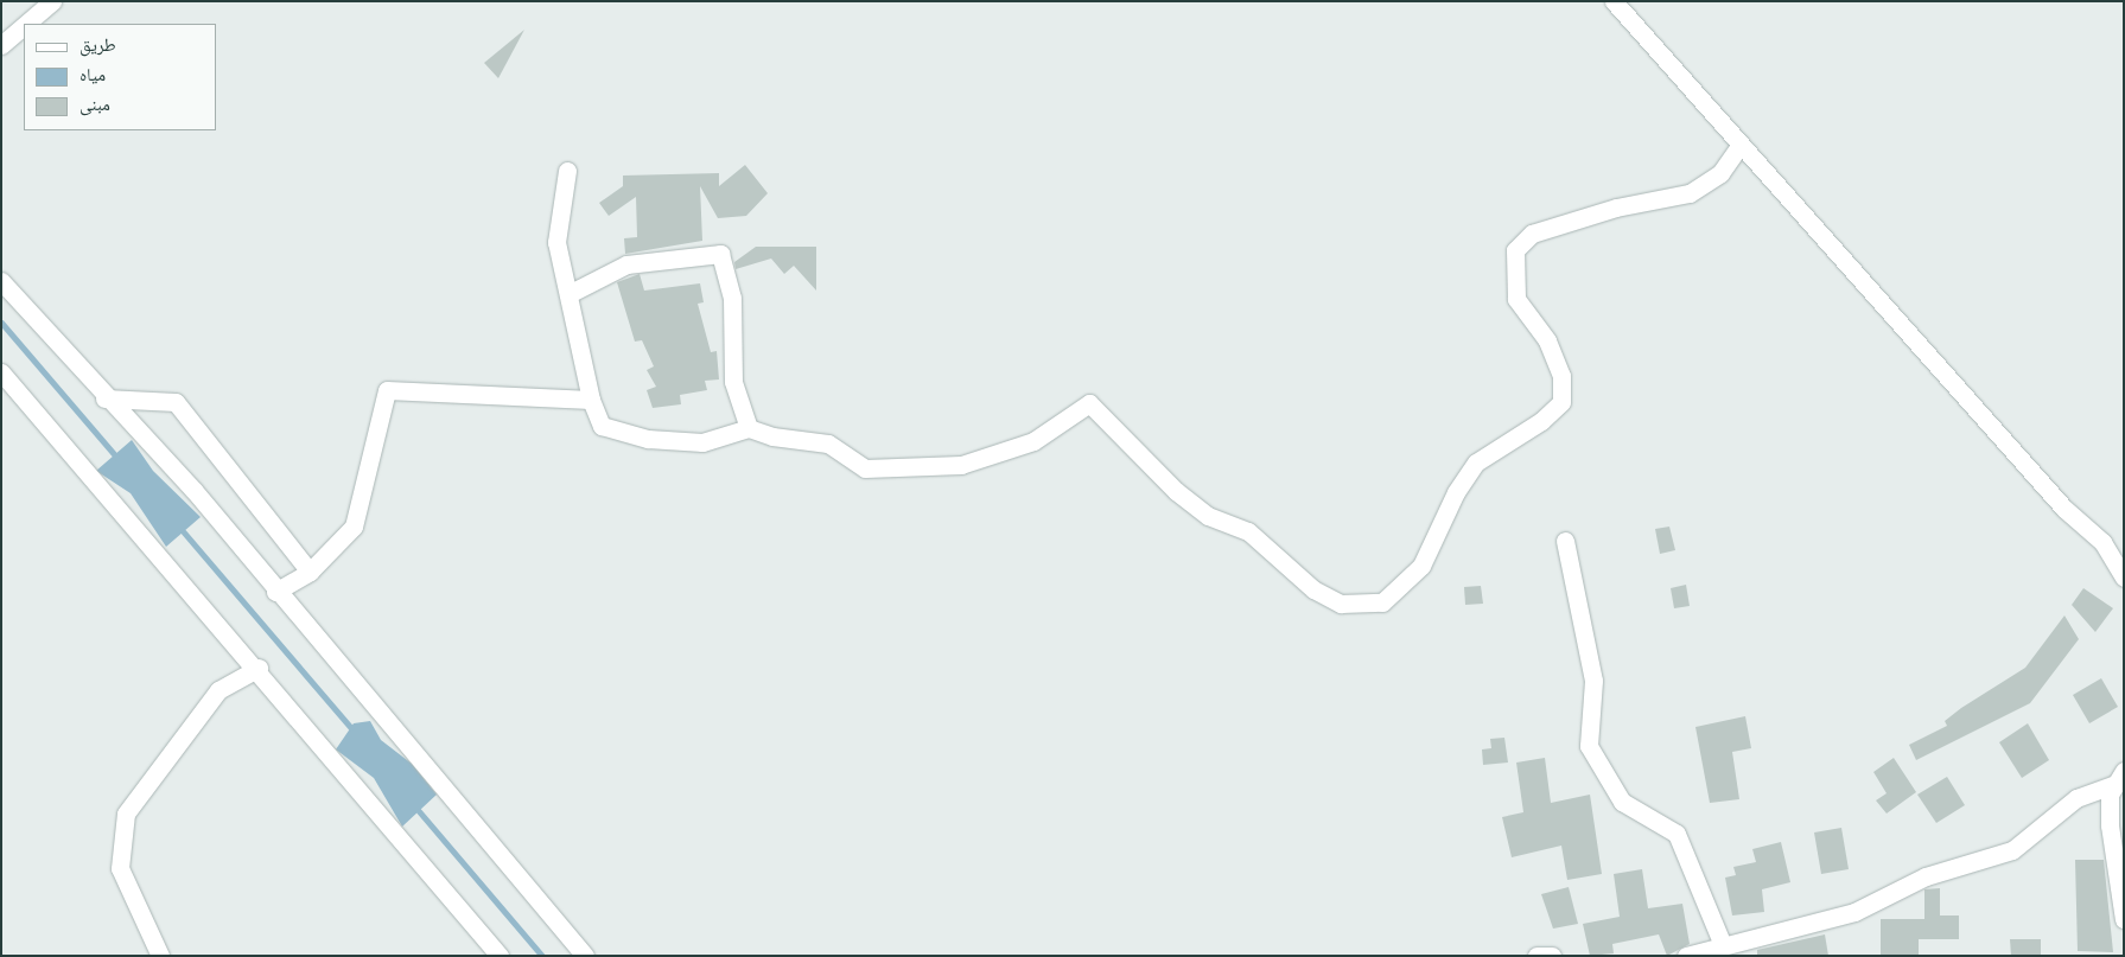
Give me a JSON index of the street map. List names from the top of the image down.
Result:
{
  "legend": ["طريق", "مياه", "مبنى"]
}
